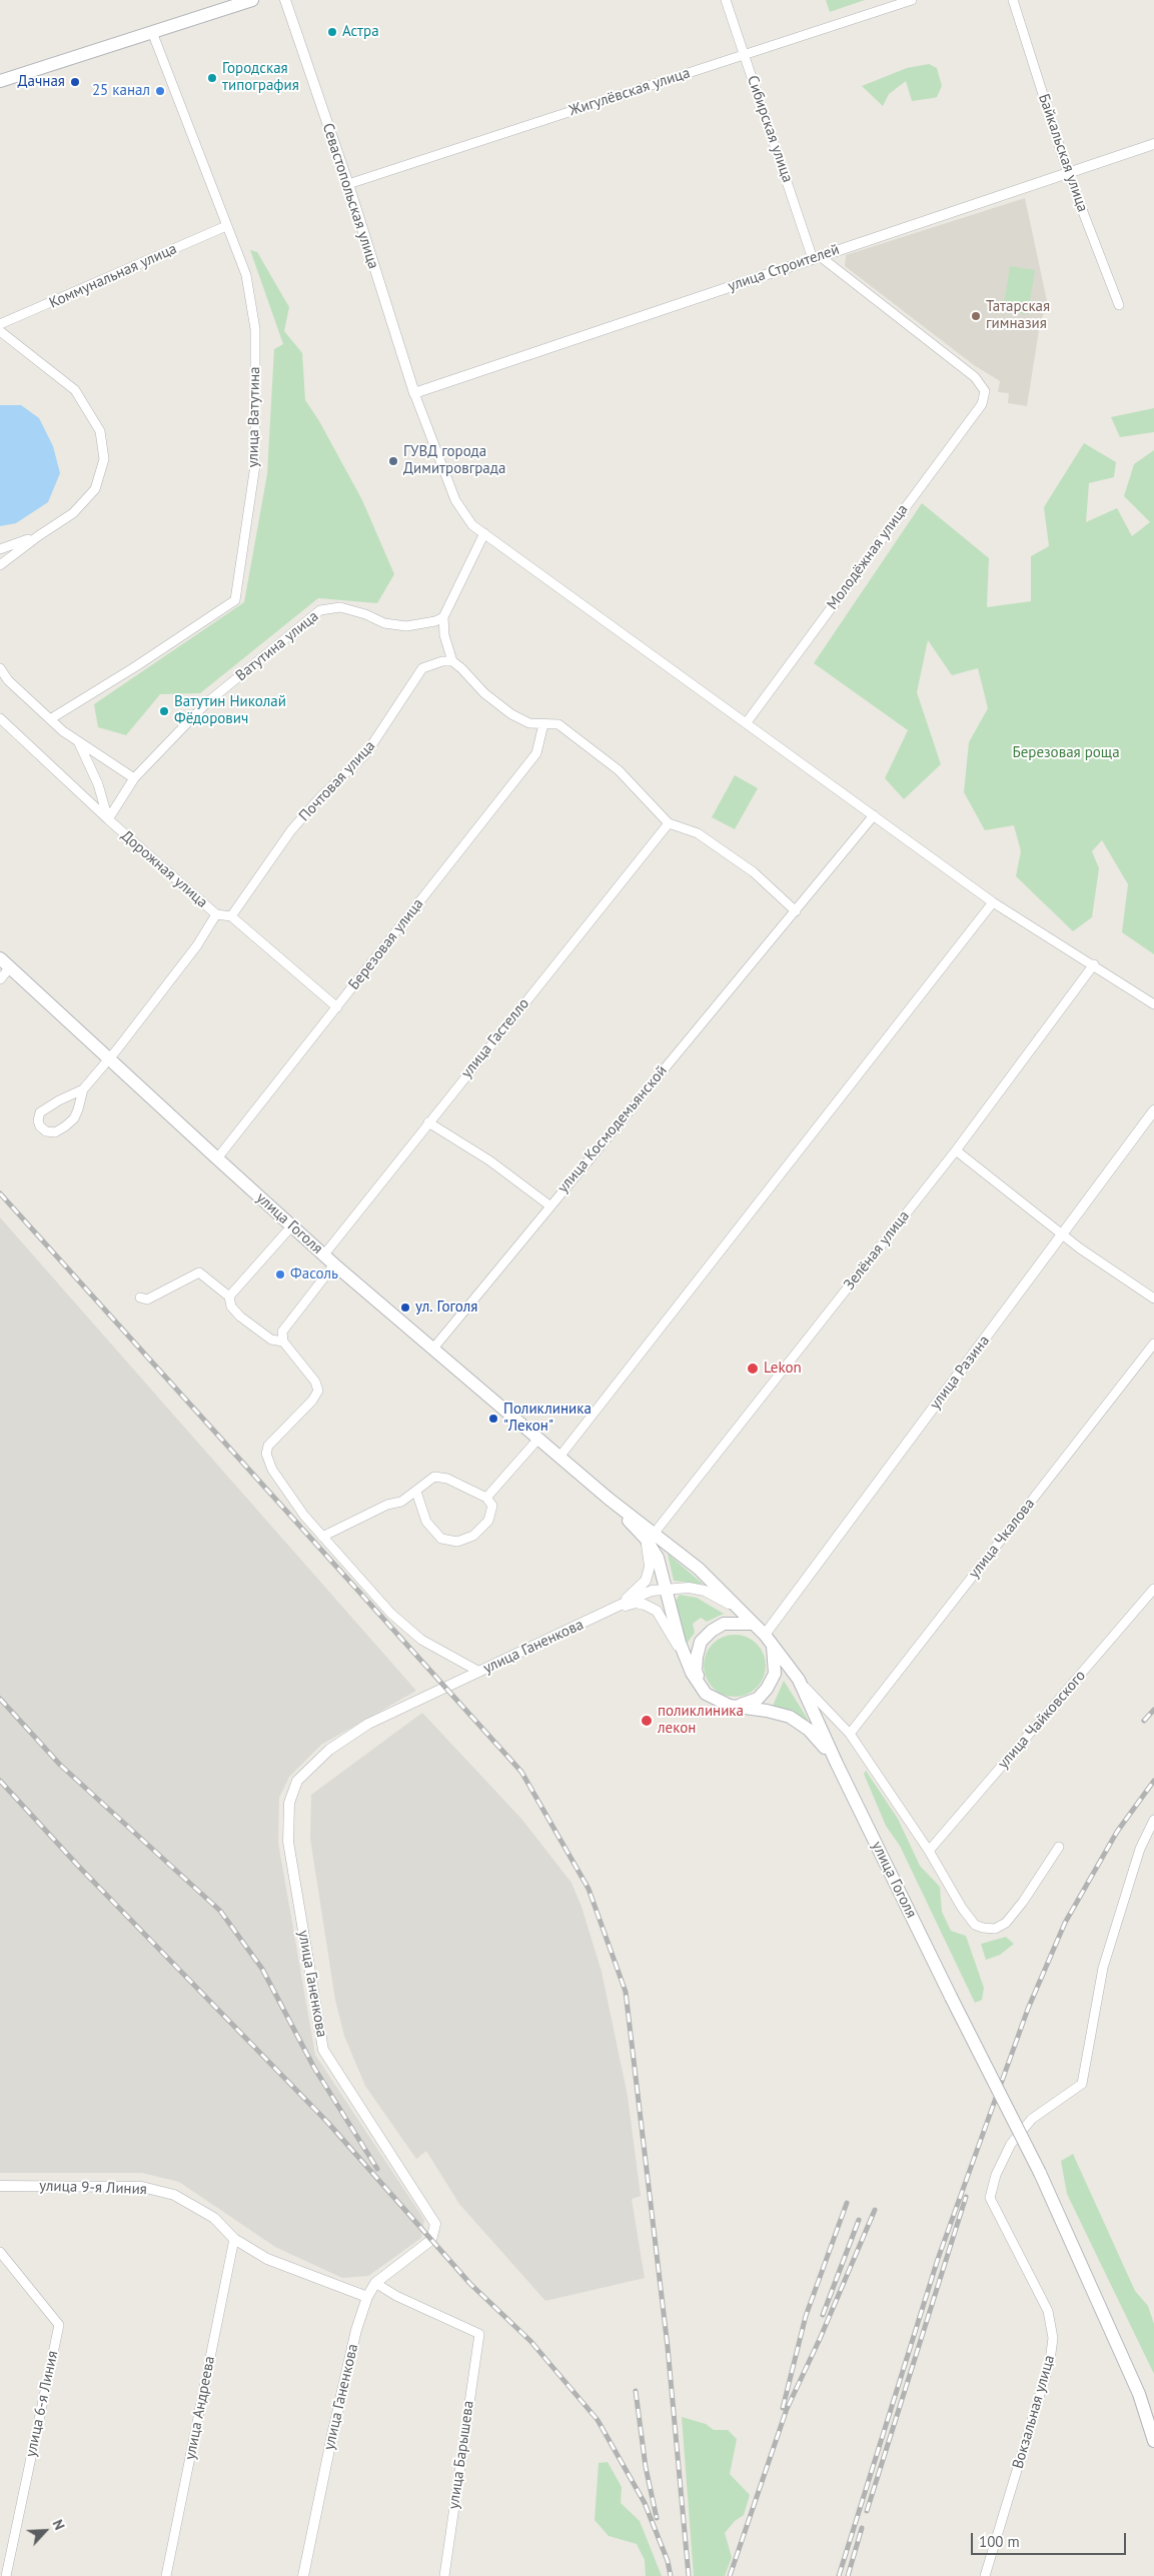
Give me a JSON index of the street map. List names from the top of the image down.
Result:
{
  "streets": {
    "main road": ["улица Гоголя"],
    "street": [
      "Жигулёвская улица",
      "Сибирская улица",
      "Байкальская улица",
      "Севастопольская улица",
      "улица Строителей",
      "Коммунальная улица",
      "улица Ватутина",
      "Молодёжная улица",
      "Ватутина улица",
      "Почтовая улица",
      "Дорожная улица",
      "Березовая улица",
      "улица Гастелло",
      "улица Космодемьянской",
      "Зелёная улица",
      "улица Разина",
      "улица Чкалова",
      "улица Ганенкова",
      "улица Чайковского",
      "улица 9-я Линия",
      "улица 6-я Линия",
      "улица Андреева",
      "Вокзальная улица",
      "улица Барышева"
    ]
  },
  "crossings": [
    ["Жигулёвская улица", "Сибирская улица"],
    ["Жигулёвская улица", "Севастопольская улица"],
    ["Сибирская улица", "улица Строителей"],
    ["Сибирская улица", "Молодёжная улица"],
    ["Байкальская улица", "улица Строителей"],
    ["Севастопольская улица", "улица Строителей"],
    ["улица Строителей", "Молодёжная улица"],
    ["Коммунальная улица", "улица Ватутина"],
    ["Ватутина улица", "Дорожная улица"],
    ["Почтовая улица", "Дорожная улица"],
    ["Березовая улица", "улица Гоголя"],
    ["улица Гастелло", "улица Гоголя"],
    ["улица Космодемьянской", "улица Гоголя"],
    ["улица Гоголя", "Зелёная улица"],
    ["улица Ганенкова", "улица 9-я Линия"],
    ["улица Ганенкова", "улица Барышева"],
    ["улица 9-я Линия", "улица Андреева"]
  ],
  "parks": ["Березовая роща"],
  "places": [
    "Астра",
    "Городская типография",
    "Дачная",
    "25 канал",
    "Татарская гимназия",
    "ГУВД города Димитровграда",
    "Ватутин Николай Фёдорович",
    "Фасоль",
    "ул. Гоголя",
    "Lekon",
    "Поликлиника \"Лекон\"",
    "поликлиника лекон"
  ],
  "scale_bar": "100 m",
  "north": "top right"
}
